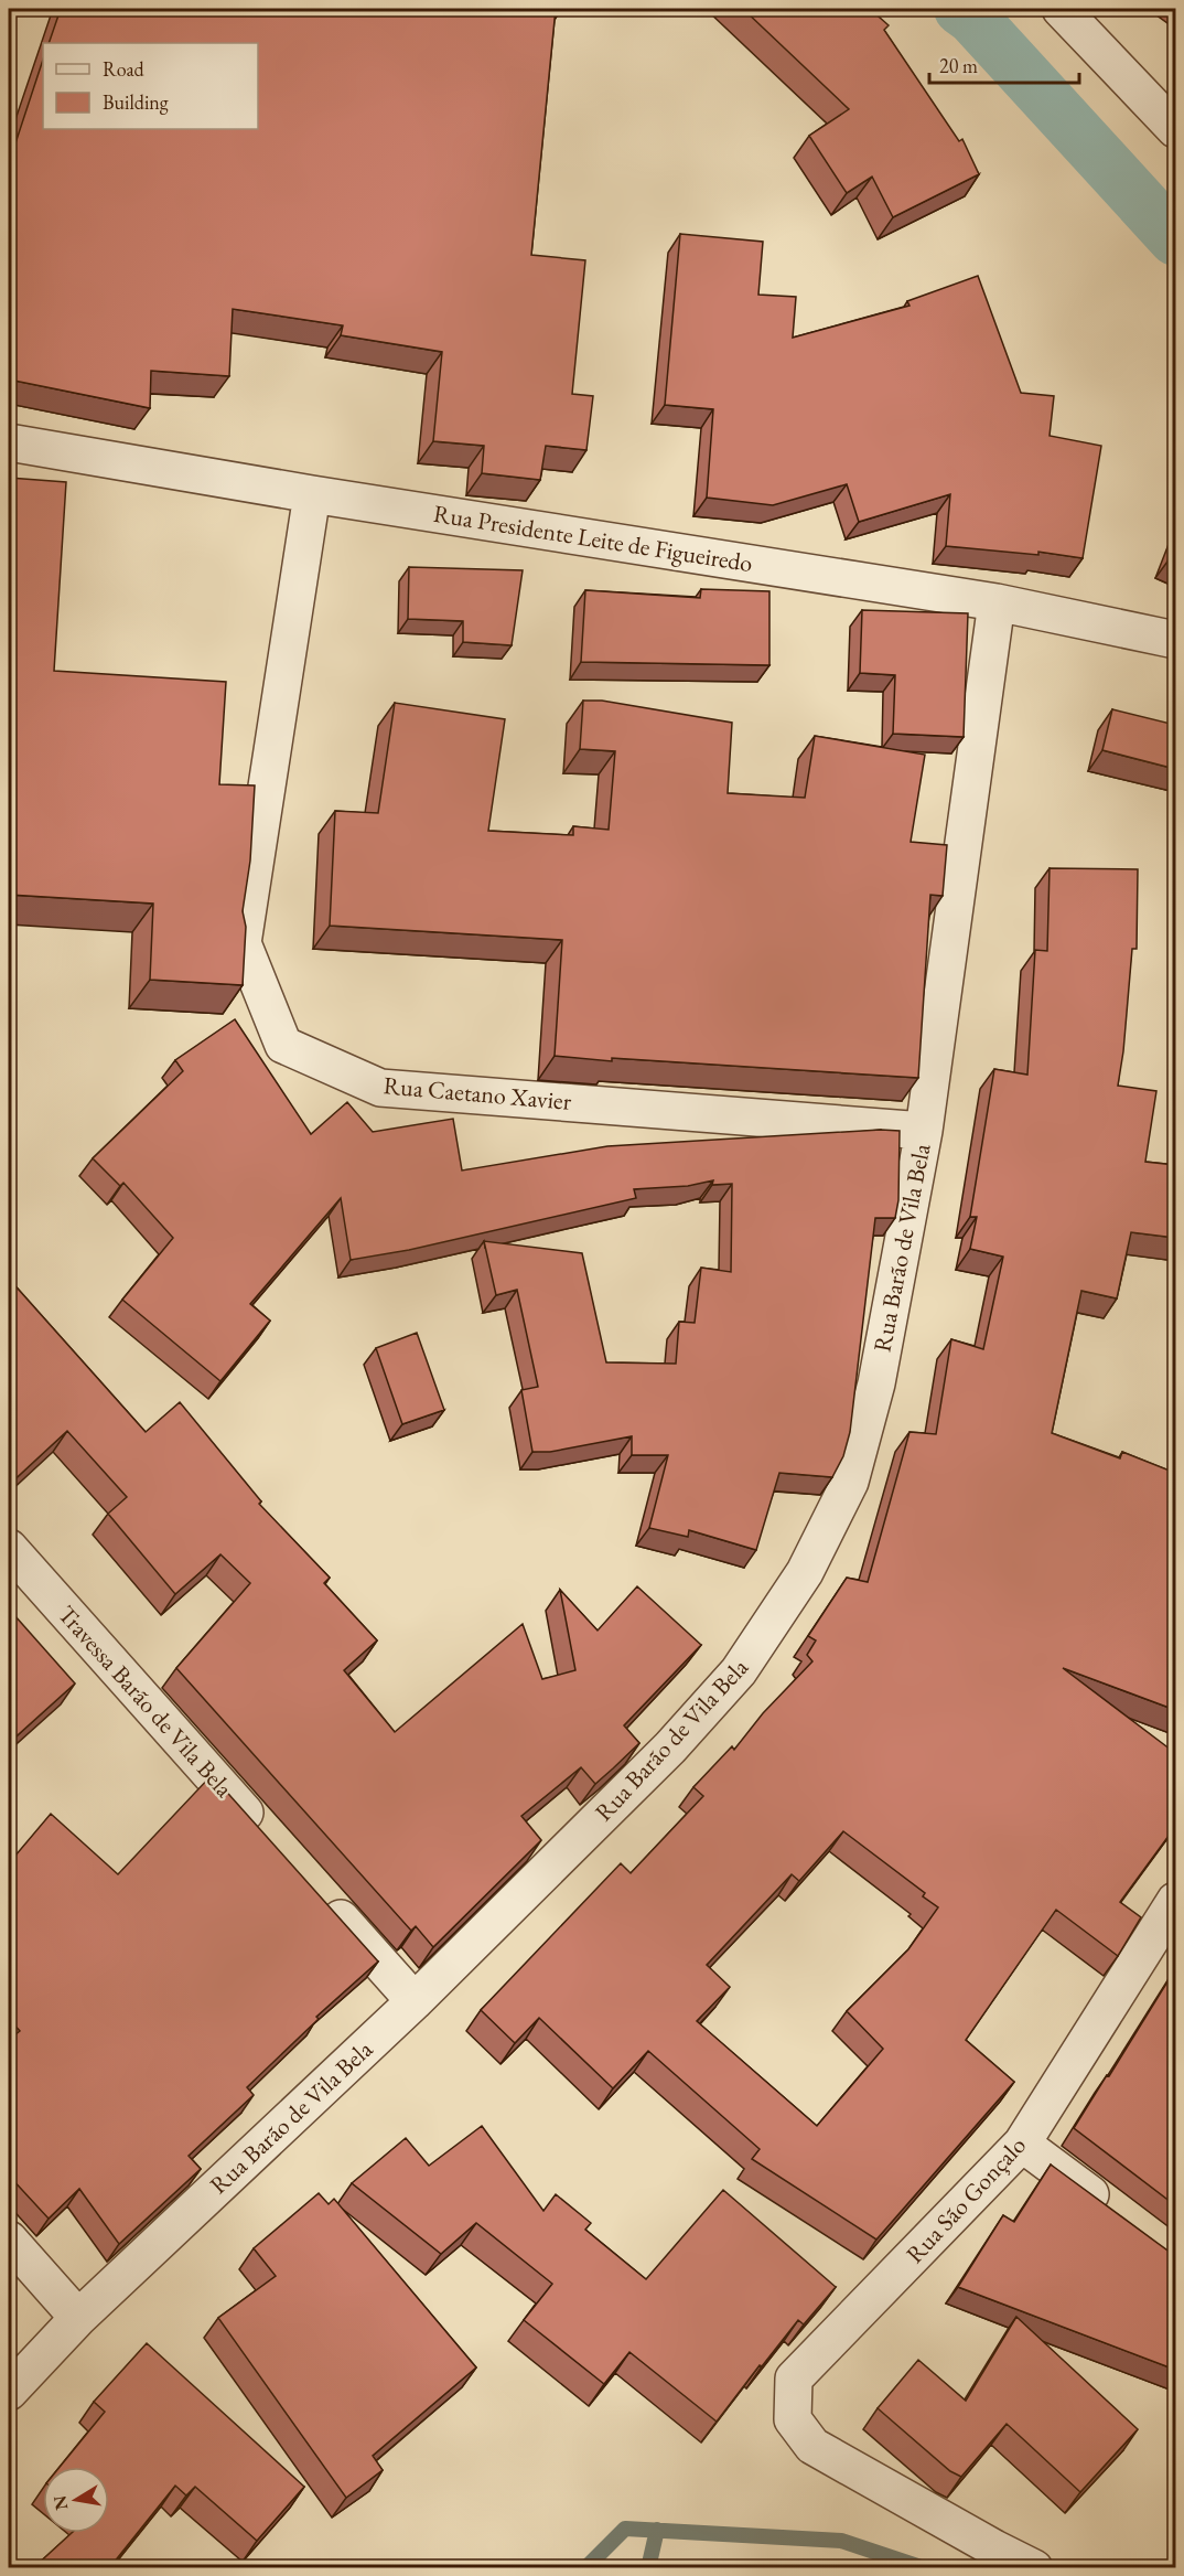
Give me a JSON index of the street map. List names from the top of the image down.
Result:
{
  "streets": {
    "street": [
      "Rua Presidente Leite de Figueiredo",
      "Rua Caetano Xavier",
      "Rua Barão de Vila Bela",
      "Travessa Barão de Vila Bela",
      "Rua São Gonçalo"
    ]
  },
  "crossings": [
    ["Rua Presidente Leite de Figueiredo", "Rua Caetano Xavier"],
    ["Rua Presidente Leite de Figueiredo", "Rua Barão de Vila Bela"],
    ["Rua Caetano Xavier", "Rua Barão de Vila Bela"]
  ],
  "legend": ["Road", "Building"],
  "scale_bar": "20 m",
  "north": "left"
}
